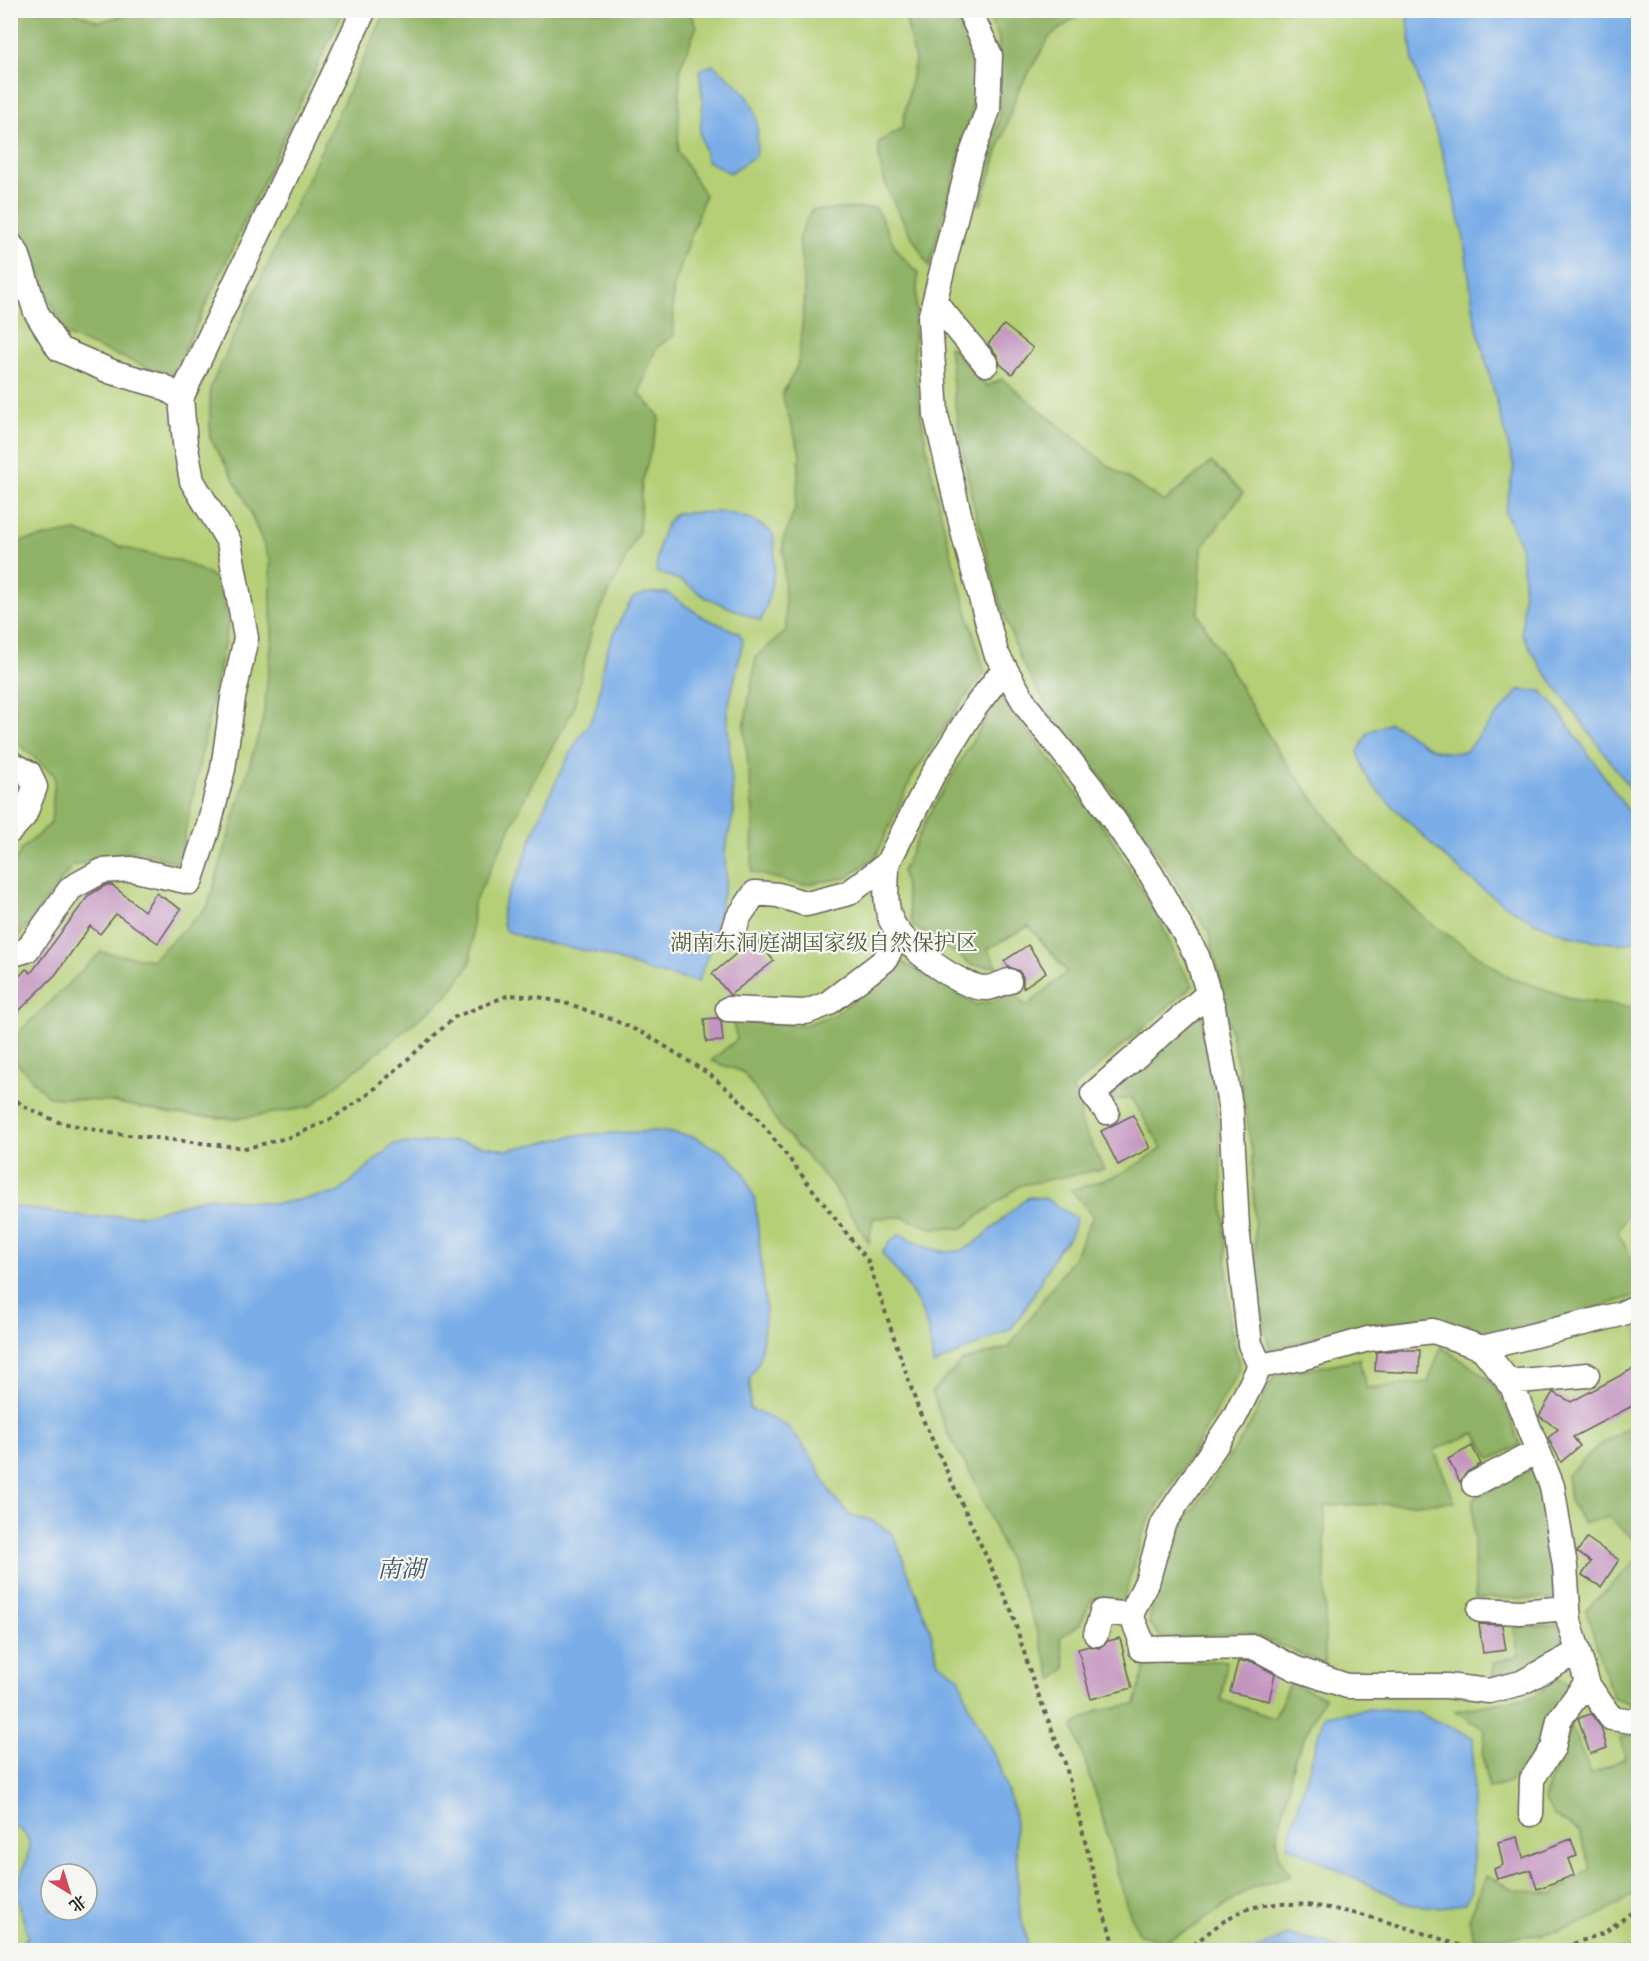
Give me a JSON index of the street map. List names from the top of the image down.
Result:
{
  "water": ["南湖"],
  "parks": ["湖南东洞庭湖国家级自然保护区"],
  "north": "bottom right"
}
